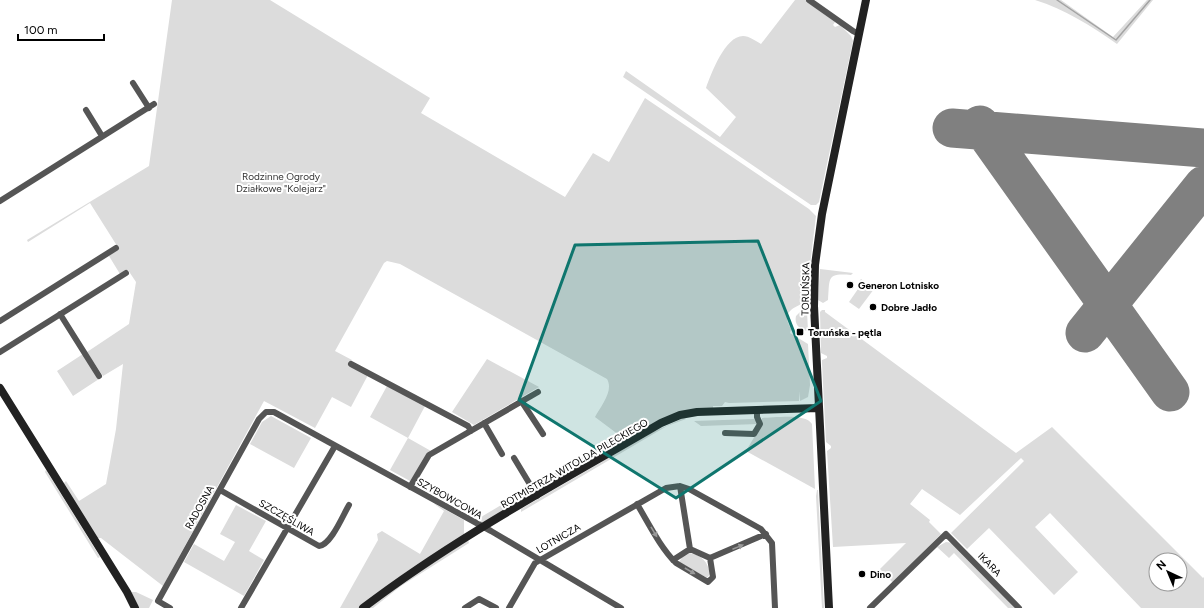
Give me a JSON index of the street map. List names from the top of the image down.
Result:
{
  "streets": {
    "street": [
      "TORUŃSKA",
      "ROTMISTRZA WITOLDA PILECKIEGO",
      "SZYBOWCOWA",
      "RADOSNA",
      "SZCZĘŚLIWA",
      "LOTNICZA",
      "IKARA"
    ]
  },
  "crossings": [
    ["TORUŃSKA", "ROTMISTRZA WITOLDA PILECKIEGO"],
    ["ROTMISTRZA WITOLDA PILECKIEGO", "SZYBOWCOWA"],
    ["SZYBOWCOWA", "RADOSNA"],
    ["SZYBOWCOWA", "LOTNICZA"],
    ["RADOSNA", "SZCZĘŚLIWA"]
  ],
  "parks": ["Rodzinne Ogrody Działkowe \"Kolejarz\""],
  "places": {
    "other": ["Generon Lotnisko", "Dobre Jadło", "Dino"],
    "transit": ["Toruńska - pętla"]
  },
  "scale_bar": "100 m",
  "north": "top left"
}
